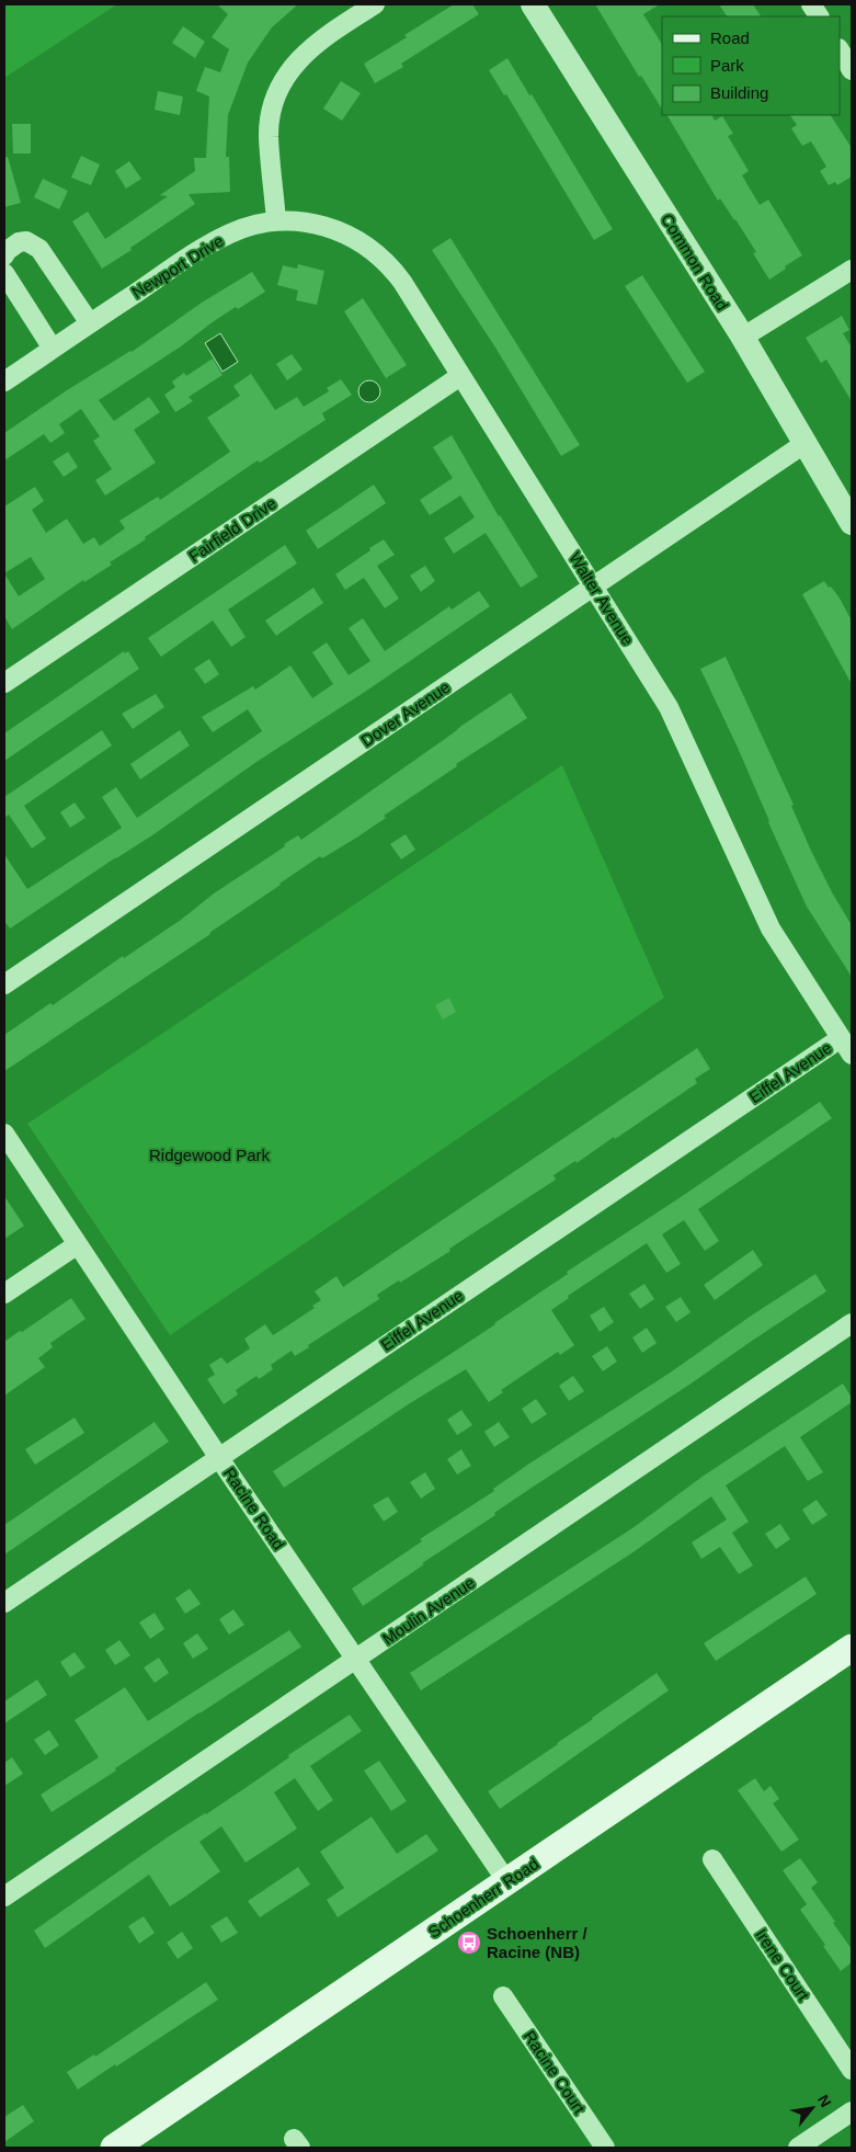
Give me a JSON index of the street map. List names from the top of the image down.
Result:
{
  "streets": {
    "main road": ["Schoenherr Road"],
    "street": [
      "Common Road",
      "Newport Drive",
      "Fairfield Drive",
      "Walter Avenue",
      "Dover Avenue",
      "Eiffel Avenue",
      "Racine Road",
      "Moulin Avenue",
      "Irene Court",
      "Racine Court"
    ]
  },
  "crossings": [
    ["Common Road", "Dover Avenue"],
    ["Newport Drive", "Walter Avenue"],
    ["Fairfield Drive", "Walter Avenue"],
    ["Walter Avenue", "Dover Avenue"],
    ["Walter Avenue", "Eiffel Avenue"],
    ["Eiffel Avenue", "Racine Road"],
    ["Racine Road", "Moulin Avenue"],
    ["Racine Road", "Schoenherr Road"]
  ],
  "parks": ["Ridgewood Park"],
  "places": {
    "bus stop": ["Schoenherr / Racine (NB)"]
  },
  "legend": ["Road", "Park", "Building"],
  "north": "top right"
}
